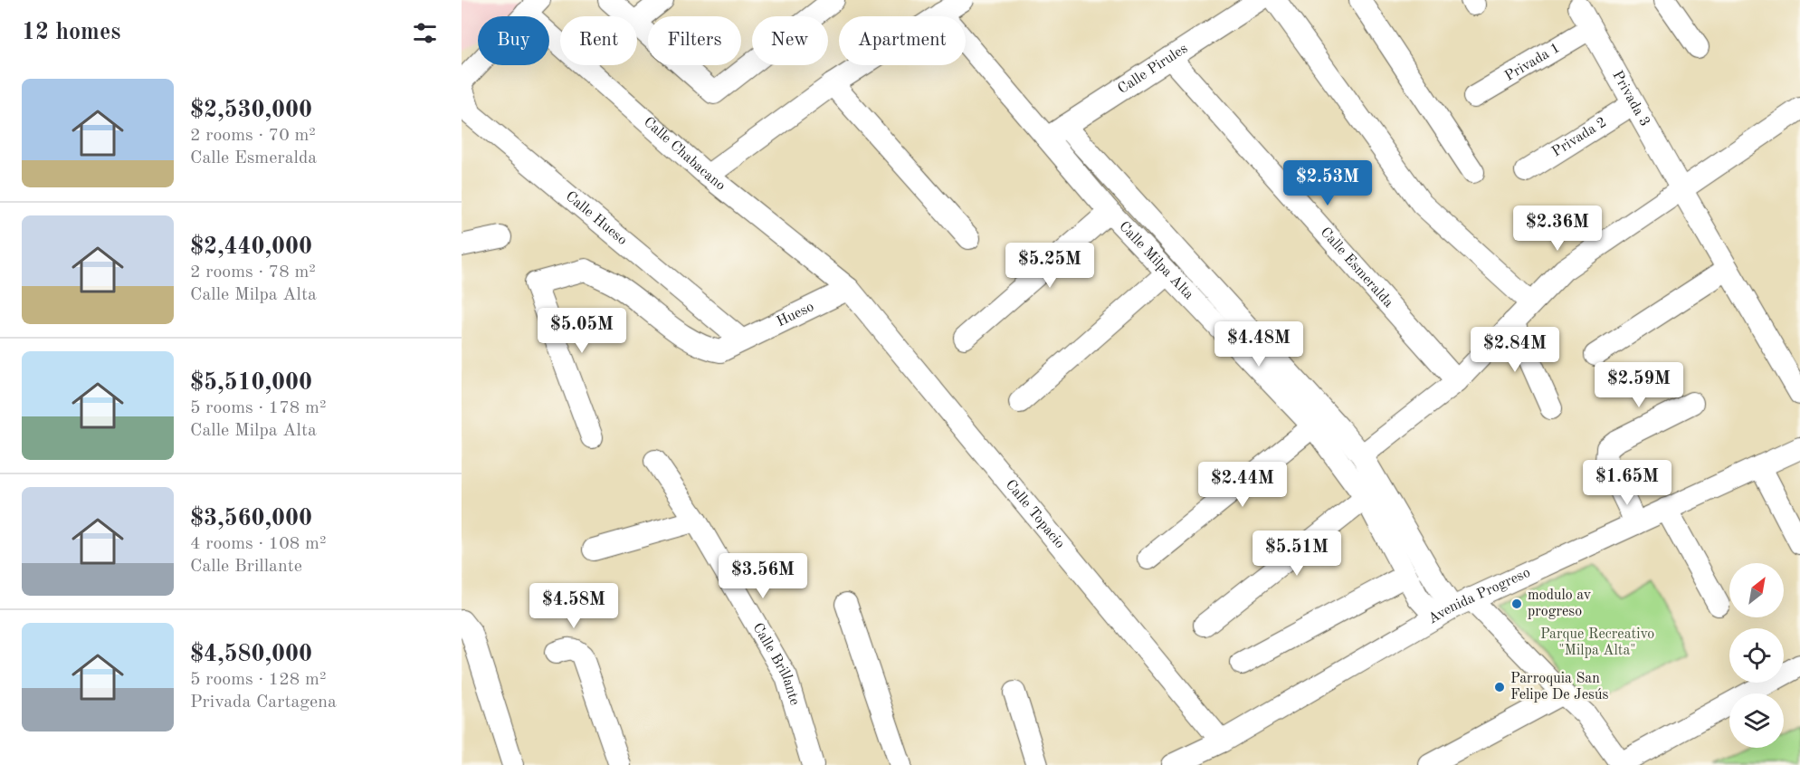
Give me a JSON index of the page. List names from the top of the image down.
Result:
{
  "streets": {
    "street": [
      "Privada 1",
      "Calle Pirules",
      "Privada 3",
      "Privada 2",
      "Calle Chabacano",
      "Calle Hueso",
      "Calle Milpa Alta",
      "Calle Esmeralda",
      "Hueso",
      "Calle Topacio",
      "Avenida Progreso",
      "Calle Brillante"
    ]
  },
  "crossings": [
    ["Privada 1", "Privada 3"],
    ["Calle Pirules", "Calle Milpa Alta"],
    ["Calle Pirules", "Calle Esmeralda"],
    ["Privada 3", "Privada 2"],
    ["Calle Chabacano", "Hueso"],
    ["Calle Chabacano", "Calle Topacio"],
    ["Calle Hueso", "Hueso"],
    ["Calle Milpa Alta", "Avenida Progreso"],
    ["Hueso", "Calle Topacio"],
    ["Calle Topacio", "Avenida Progreso"]
  ],
  "parks": ["Parque Recreativo \"Milpa Alta\""],
  "places": ["modulo av progreso", "Parroquia San Felipe De Jesús"],
  "north": "top right",
  "page": {
    "heading": "12 homes",
    "chip": [
      "Buy",
      "Rent",
      "Filters",
      "New",
      "Apartment"
    ],
    "list": [
      {
        "name": "$2,530,000",
        "note": "2 rooms · 70 m² · Calle Esmeralda"
      },
      {
        "name": "$2,440,000",
        "note": "2 rooms · 78 m² · Calle Milpa Alta"
      },
      {
        "name": "$5,510,000",
        "note": "5 rooms · 178 m² · Calle Milpa Alta"
      },
      {
        "name": "$3,560,000",
        "note": "4 rooms · 108 m² · Calle Brillante"
      },
      {
        "name": "$4,580,000",
        "note": "5 rooms · 128 m² · Privada Cartagena"
      }
    ],
    "price": [
      "$2.53M",
      "$2.36M",
      "$5.25M",
      "$5.05M",
      "$4.48M",
      "$2.84M",
      "$2.59M",
      "$1.65M",
      "$2.44M",
      "$5.51M",
      "$3.56M",
      "$4.58M"
    ]
  }
}
